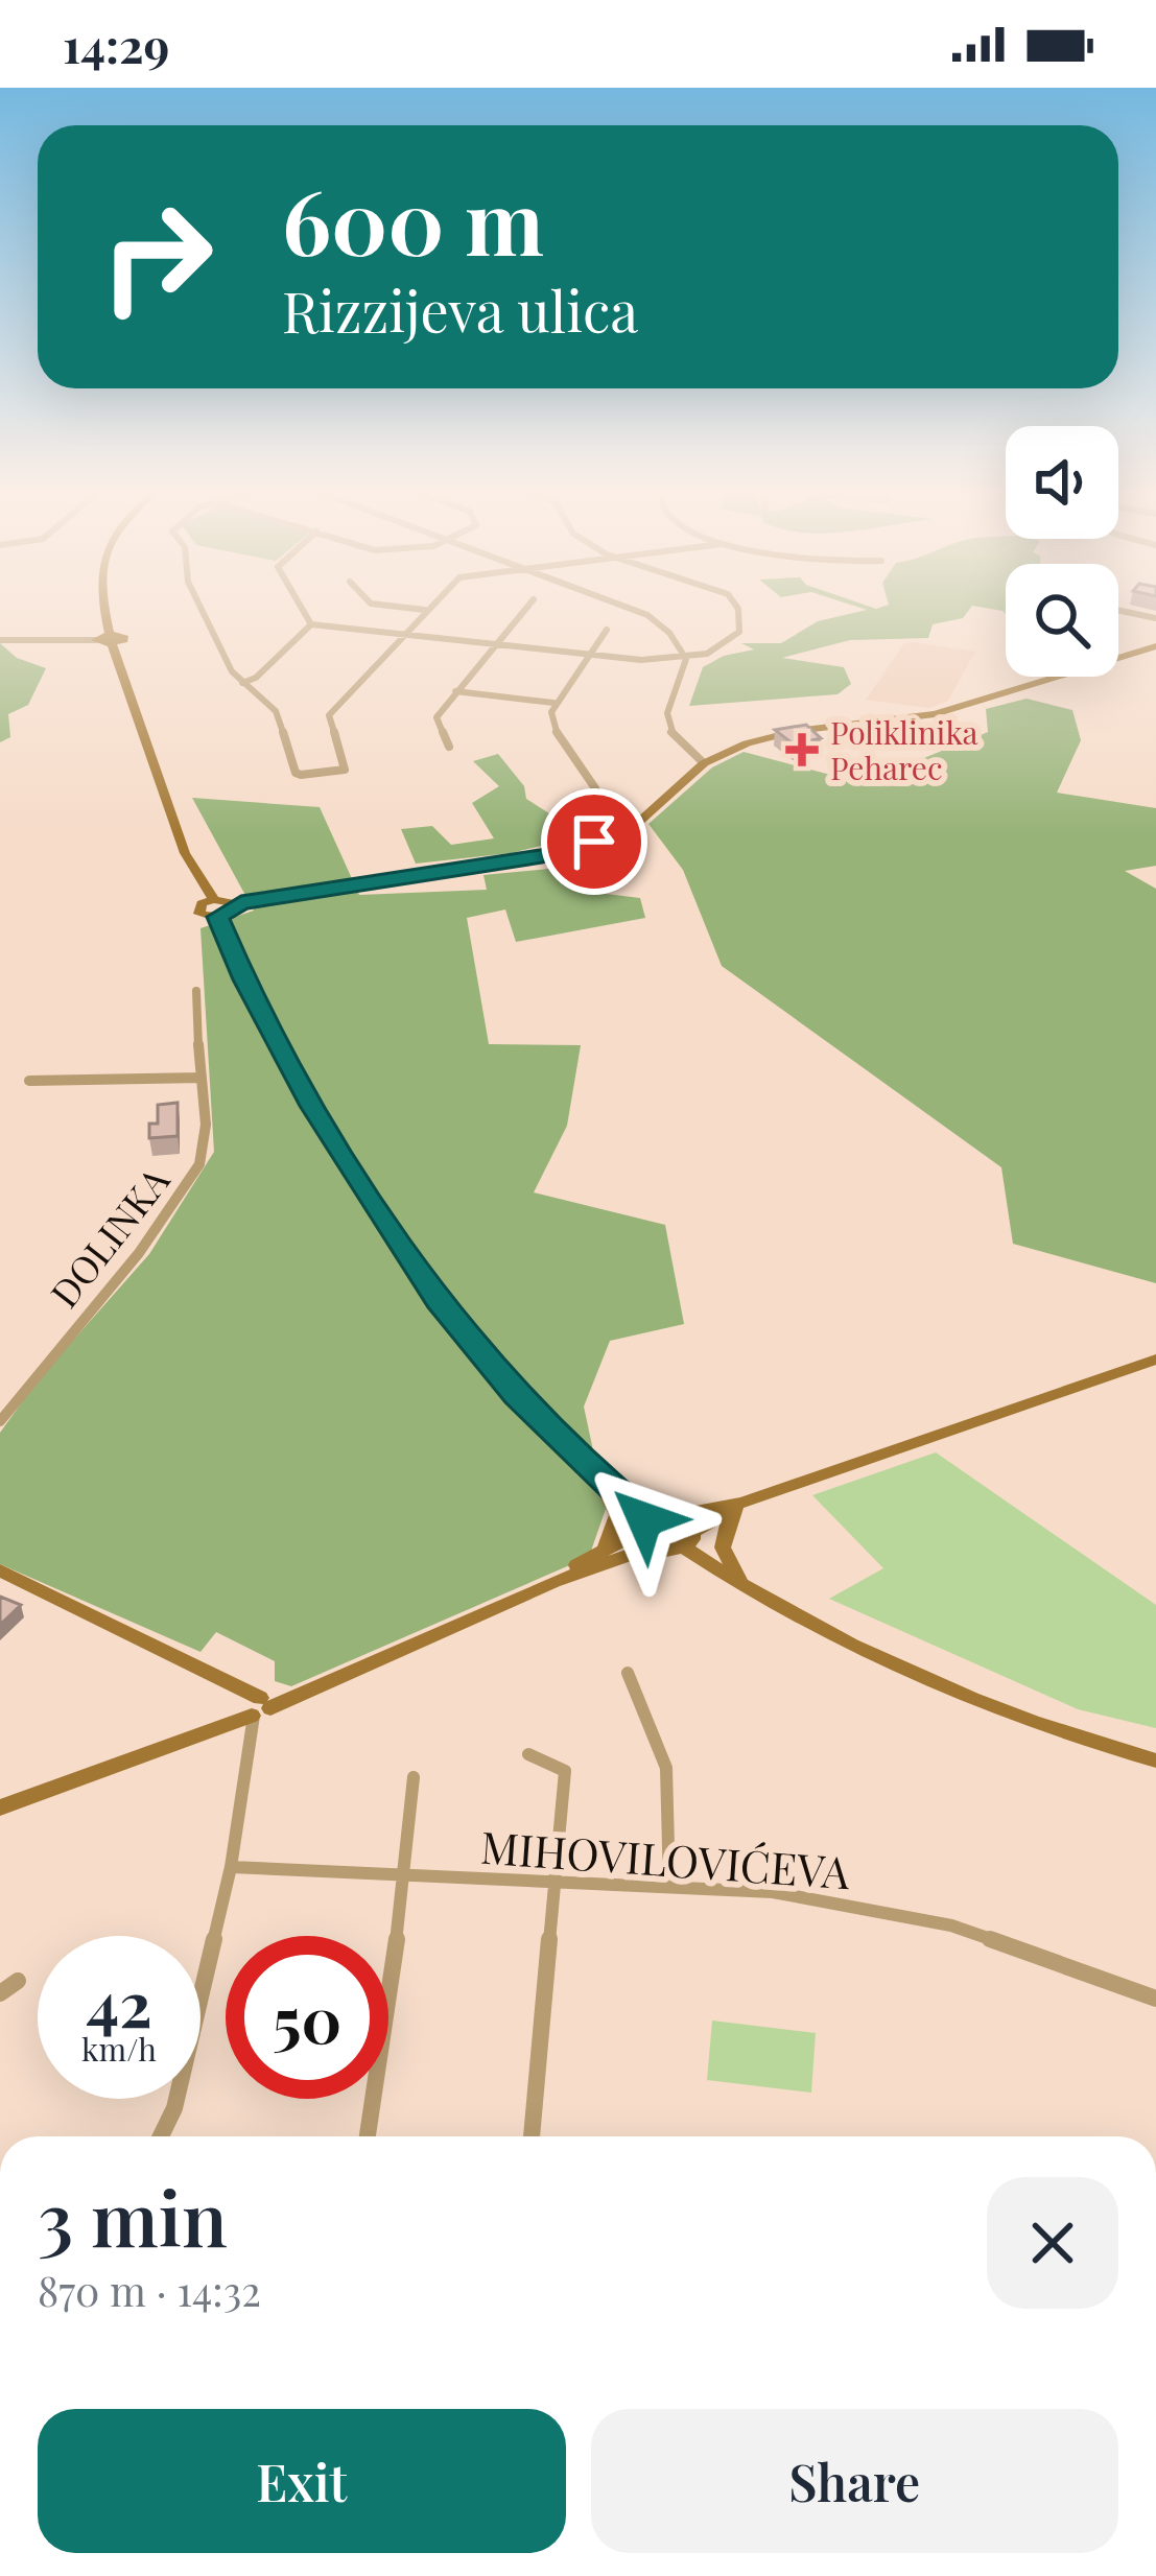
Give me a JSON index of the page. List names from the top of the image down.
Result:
{
  "streets": {
    "street": ["DOLINKA", "MIHOVILOVIĆEVA"]
  },
  "places": {
    "health": ["Poliklinika Peharec"]
  },
  "page": {
    "status": "14:29",
    "turn": ["600 m", "Rizzijeva ulica"],
    "speed": "42 km/h",
    "limit": "50",
    "heading": ["3 min", "870 m · 14:32"],
    "buttons": ["Exit", "Share"]
  }
}
